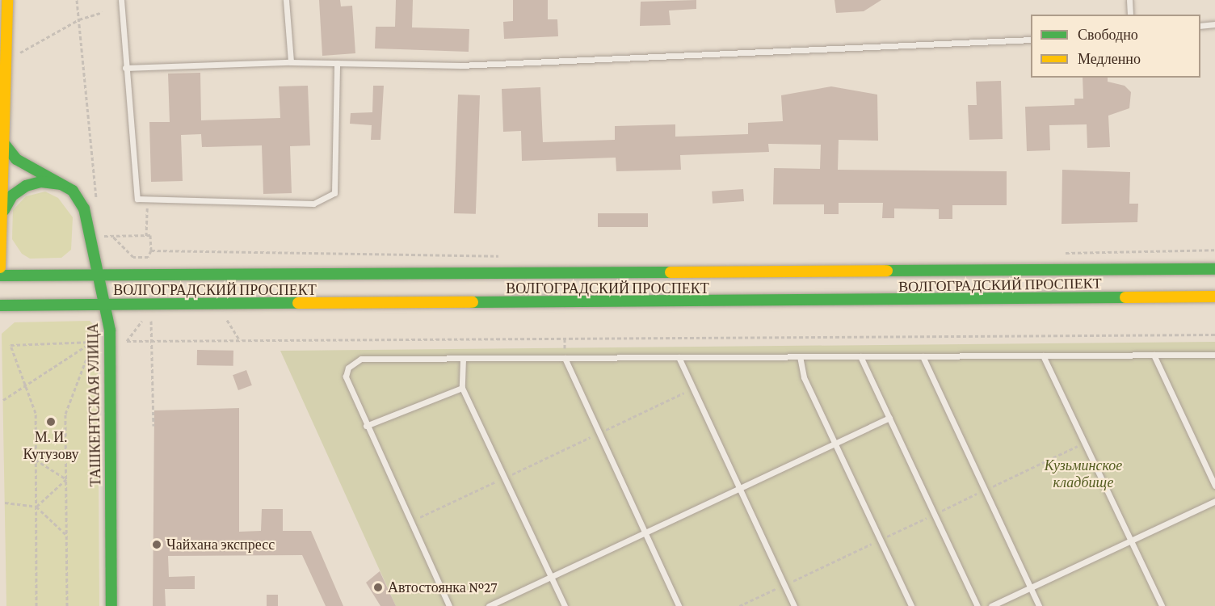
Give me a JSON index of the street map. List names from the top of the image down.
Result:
{
  "streets": {
    "main road": ["ВОЛГОГРАДСКИЙ ПРОСПЕКТ", "ТАШКЕНТСКАЯ УЛИЦА"]
  },
  "crossings": [
    ["ВОЛГОГРАДСКИЙ ПРОСПЕКТ", "ТАШКЕНТСКАЯ УЛИЦА"]
  ],
  "parks": ["Кузьминское кладбище"],
  "places": ["М. И. Кутузову", "Чайхана экспресс", "Автостоянка №27"],
  "legend": ["Свободно", "Медленно"]
}
